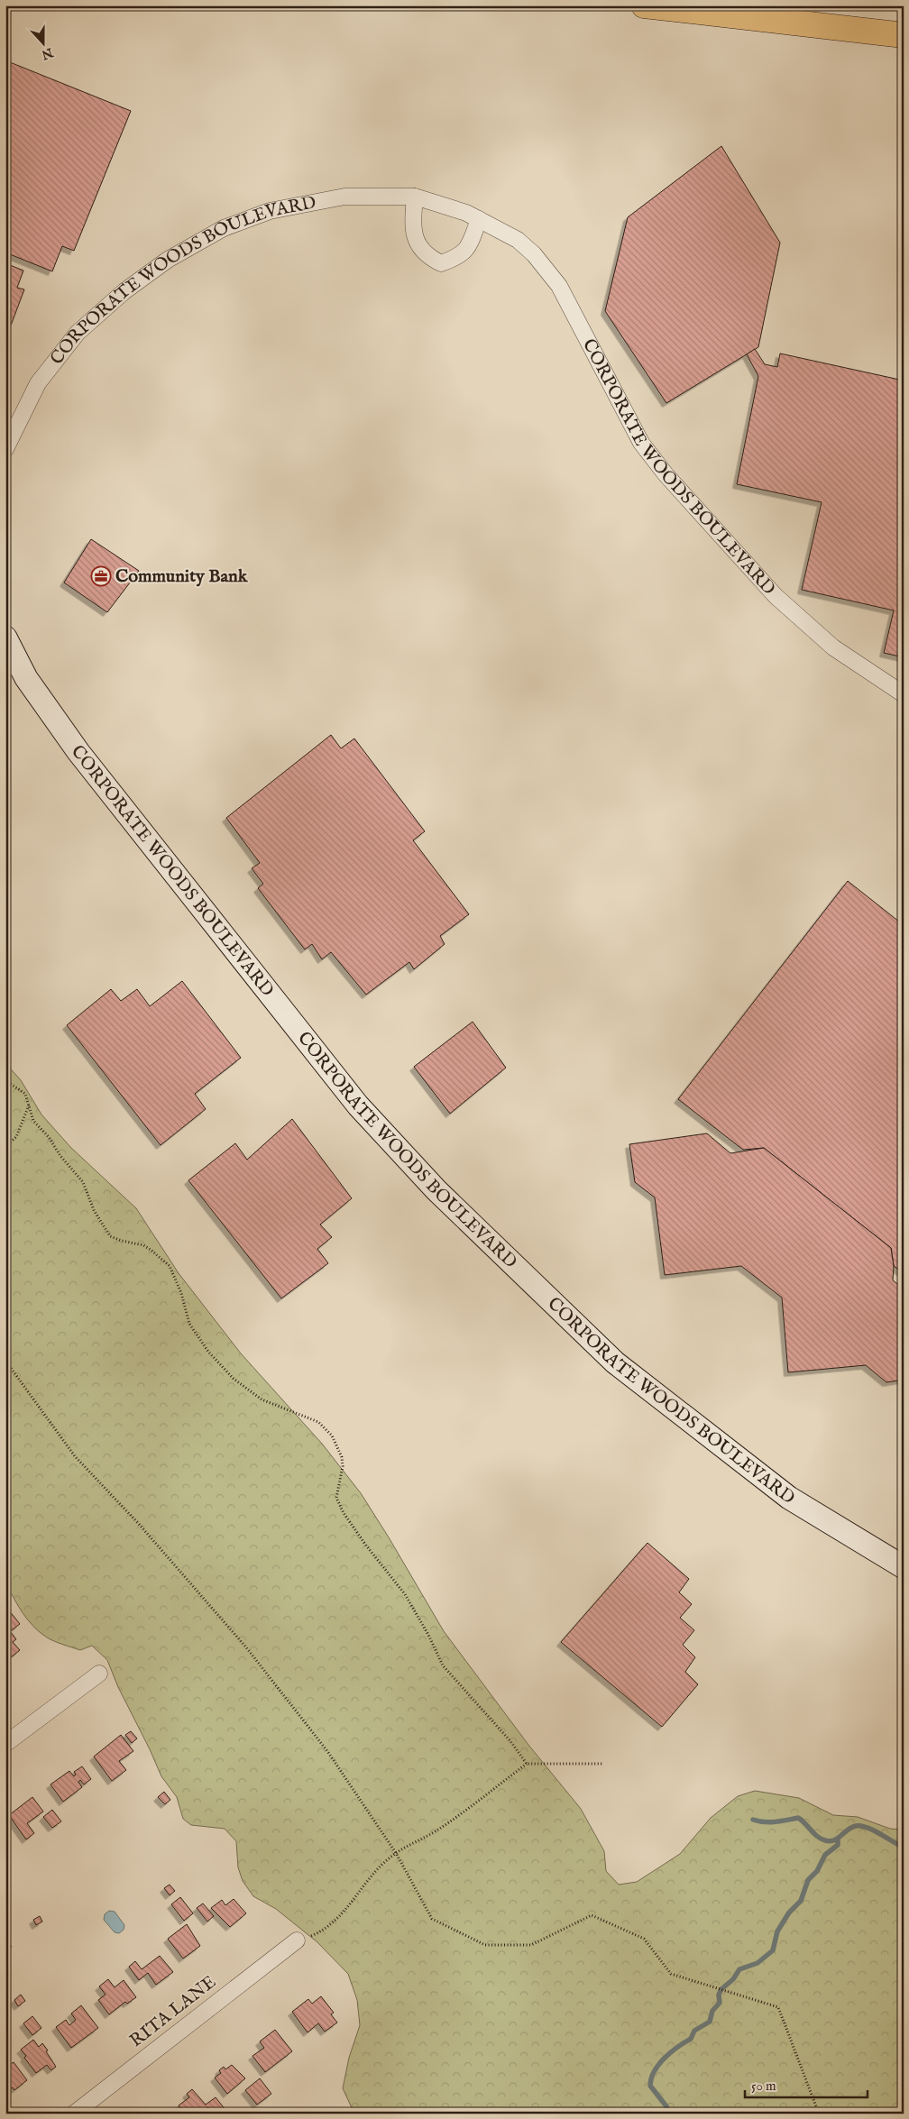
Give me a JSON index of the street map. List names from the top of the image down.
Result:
{
  "streets": {
    "street": ["CORPORATE WOODS BOULEVARD", "RITA LANE"]
  },
  "places": {
    "office": ["Community Bank"]
  },
  "scale_bar": "50 m",
  "north": "bottom"
}
